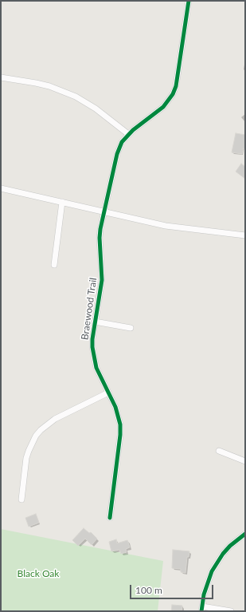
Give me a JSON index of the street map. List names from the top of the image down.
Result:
{
  "streets": {
    "street": ["Braewood Trail"]
  },
  "parks": ["Black Oak"],
  "scale_bar": "100 m"
}
